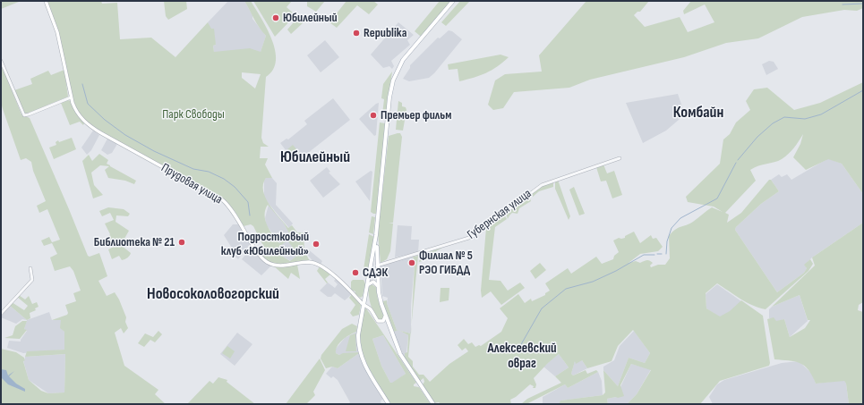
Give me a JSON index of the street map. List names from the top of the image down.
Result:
{
  "streets": {
    "main road": ["Прудовая улица"],
    "street": ["Губернская улица"]
  },
  "districts": [
    "Комбайн",
    "Юбилейный",
    "Новосоколовогорский",
    "Алексеевский овраг"
  ],
  "parks": ["Парк Свободы"],
  "places": [
    "Юбилейный",
    "Republika",
    "Премьер фильм",
    "Библиотека № 21",
    "Подростковый клуб «Юбилейный»",
    "Филиал № 5 РЭО ГИБДД",
    "СДЭК"
  ]
}
